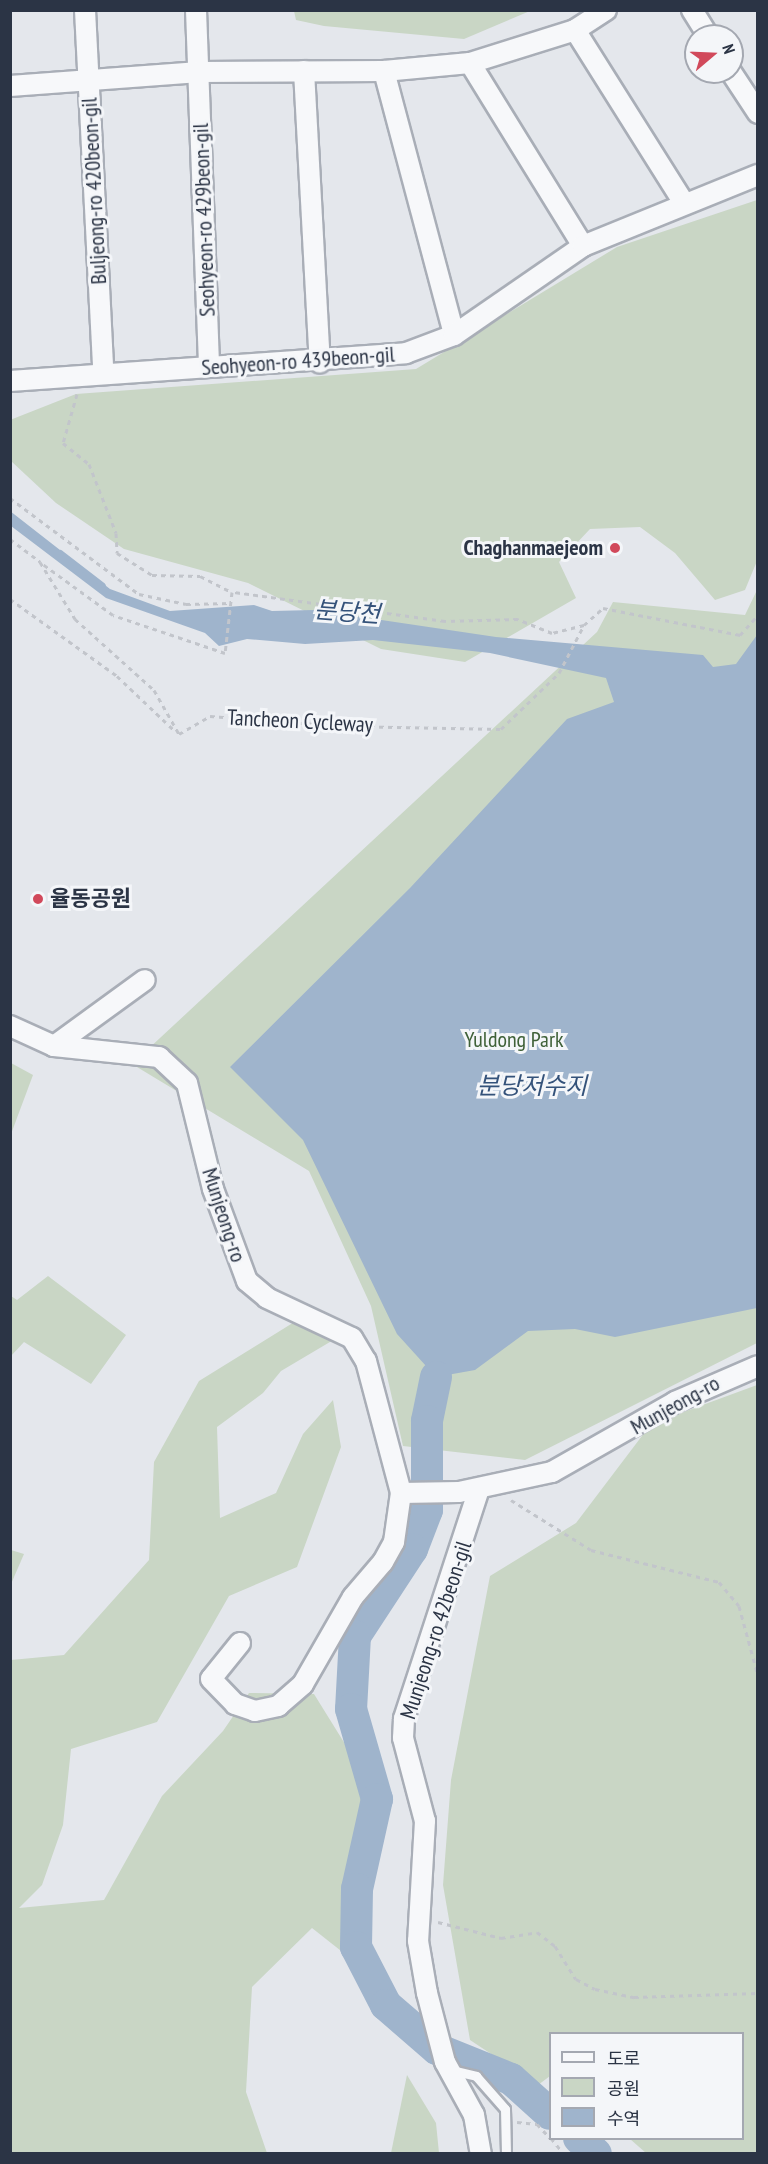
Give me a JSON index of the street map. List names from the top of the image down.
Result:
{
  "streets": {
    "street": [
      "Buljeong-ro 420beon-gil",
      "Seohyeon-ro 429beon-gil",
      "Seohyeon-ro 439beon-gil",
      "Munjeong-ro",
      "Munjeong-ro 42beon-gil"
    ],
    "path": ["Tancheon Cycleway"]
  },
  "crossings": [
    ["Buljeong-ro 420beon-gil", "Seohyeon-ro 439beon-gil"],
    ["Seohyeon-ro 429beon-gil", "Seohyeon-ro 439beon-gil"],
    ["Munjeong-ro", "Munjeong-ro 42beon-gil"]
  ],
  "water": ["분당천", "분당저수지"],
  "parks": ["Yuldong Park"],
  "places": ["Chaghanmaejeom", "율동공원"],
  "legend": ["도로", "공원", "수역"],
  "north": "right"
}
